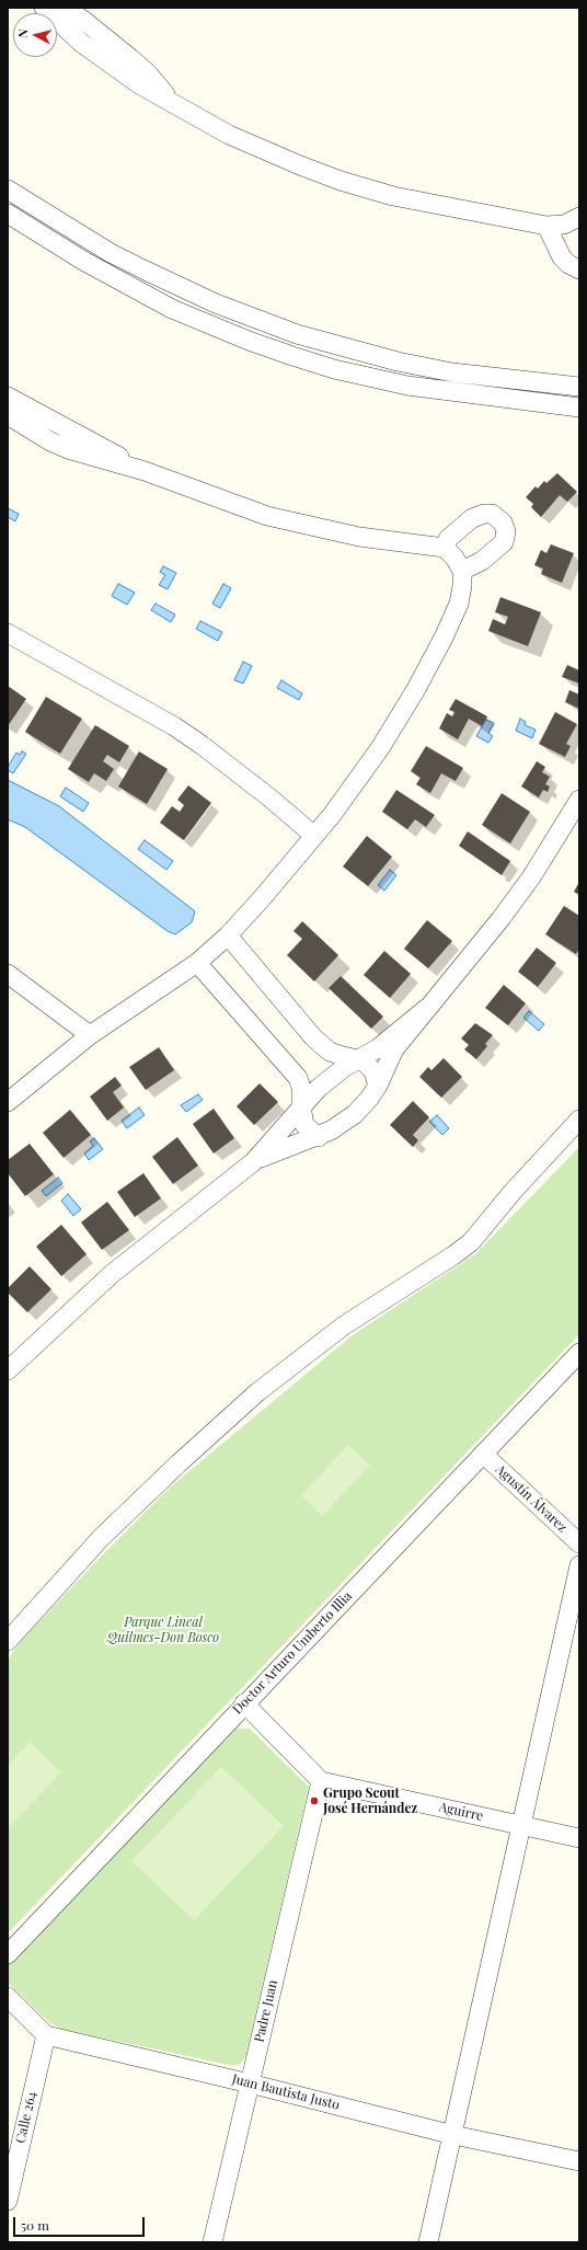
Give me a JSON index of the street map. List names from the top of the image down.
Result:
{
  "streets": {
    "street": [
      "Agustín Álvarez",
      "Doctor Arturo Umberto Illia",
      "Aguirre",
      "Padre Juan",
      "Juan Bautista Justo",
      "Calle 264"
    ]
  },
  "crossings": [
    ["Agustín Álvarez", "Doctor Arturo Umberto Illia"],
    ["Aguirre", "Padre Juan"],
    ["Padre Juan", "Juan Bautista Justo"],
    ["Juan Bautista Justo", "Calle 264"]
  ],
  "parks": ["Parque Lineal Quilmes-Don Bosco"],
  "places": ["Grupo Scout José Hernández"],
  "scale_bar": "50 m",
  "north": "left"
}
